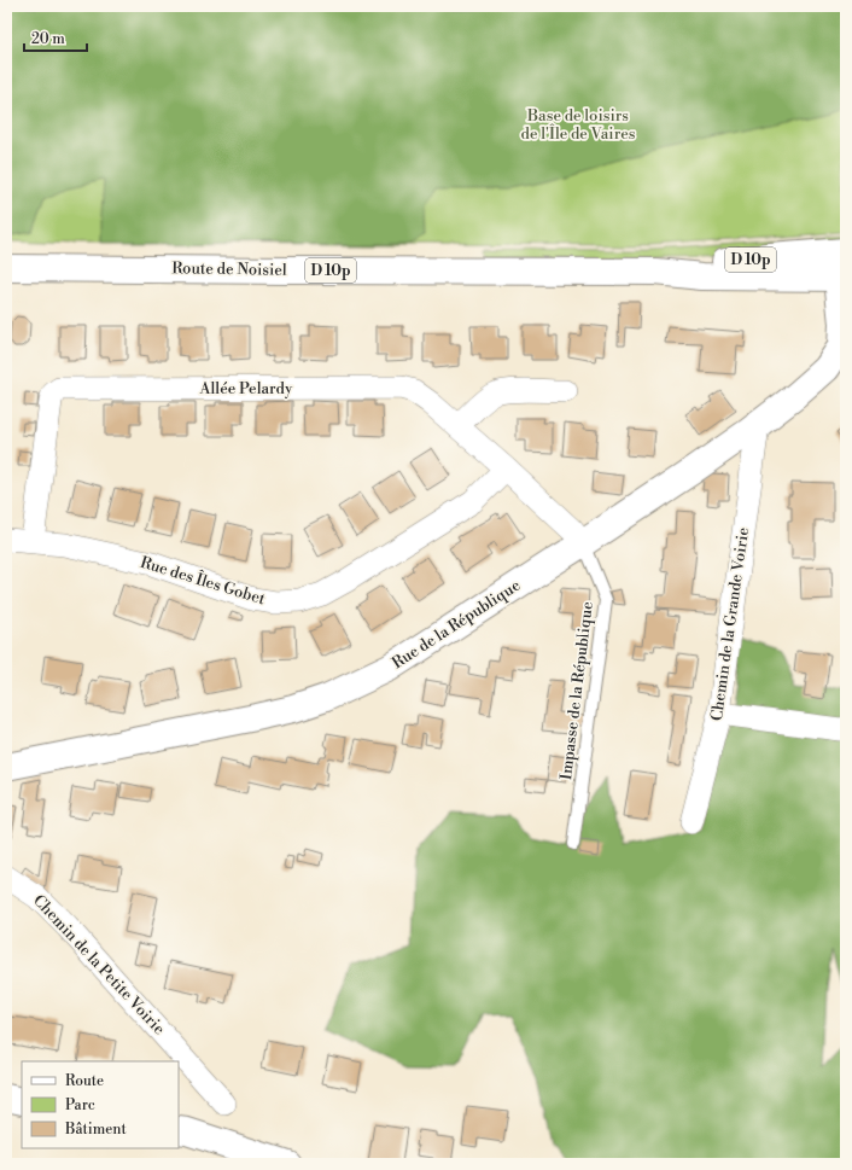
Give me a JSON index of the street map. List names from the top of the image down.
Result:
{
  "streets": {
    "street": [
      "D 10p",
      "Route de Noisiel",
      "Allée Pelardy",
      "Rue des Îles Gobet",
      "Rue de la République",
      "Chemin de la Grande Voirie",
      "Chemin de la Petite Voirie"
    ],
    "lane": ["Impasse de la République"]
  },
  "crossings": [
    ["Allée Pelardy", "Rue des Îles Gobet"],
    ["Rue de la République", "Chemin de la Grande Voirie"],
    ["Rue de la République", "Impasse de la République"]
  ],
  "parks": ["Base de loisirs de l'Île de Vaires"],
  "legend": ["Route", "Parc", "Bâtiment"],
  "scale_bar": "20 m"
}
